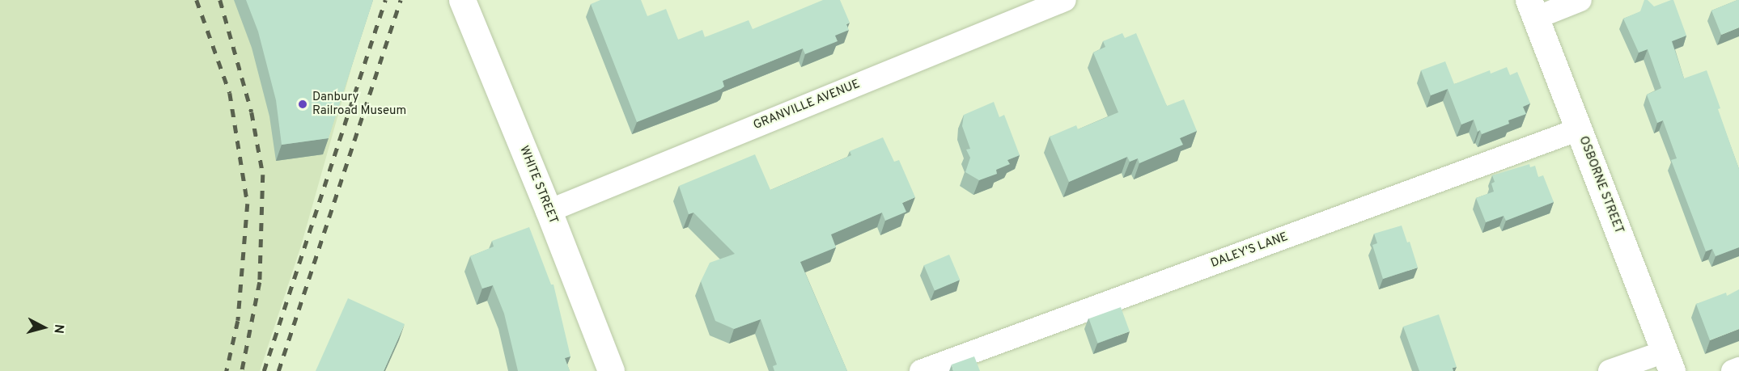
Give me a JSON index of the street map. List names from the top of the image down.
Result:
{
  "streets": {
    "main road": ["WHITE STREET", "OSBORNE STREET"],
    "street": ["GRANVILLE AVENUE", "DALEY'S LANE"]
  },
  "crossings": [
    ["GRANVILLE AVENUE", "WHITE STREET"],
    ["OSBORNE STREET", "DALEY'S LANE"]
  ],
  "places": ["Danbury Railroad Museum"],
  "north": "right"
}
